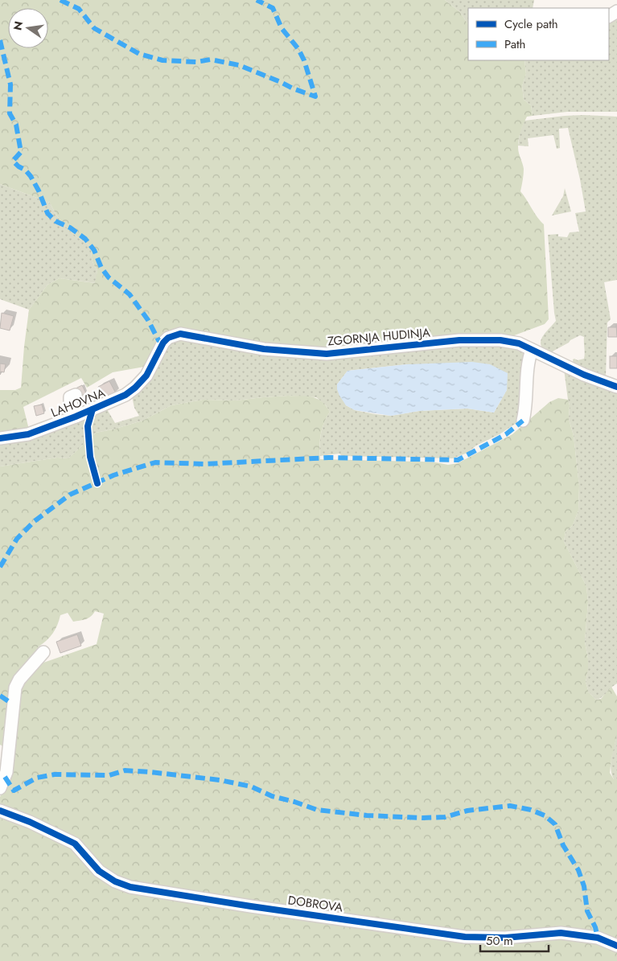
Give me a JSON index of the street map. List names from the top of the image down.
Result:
{
  "streets": {
    "street": ["ZGORNJA HUDINJA", "LAHOVNA", "DOBROVA"]
  },
  "crossings": [
    ["ZGORNJA HUDINJA", "LAHOVNA"]
  ],
  "legend": ["Cycle path", "Path"],
  "scale_bar": "50 m",
  "north": "left"
}
